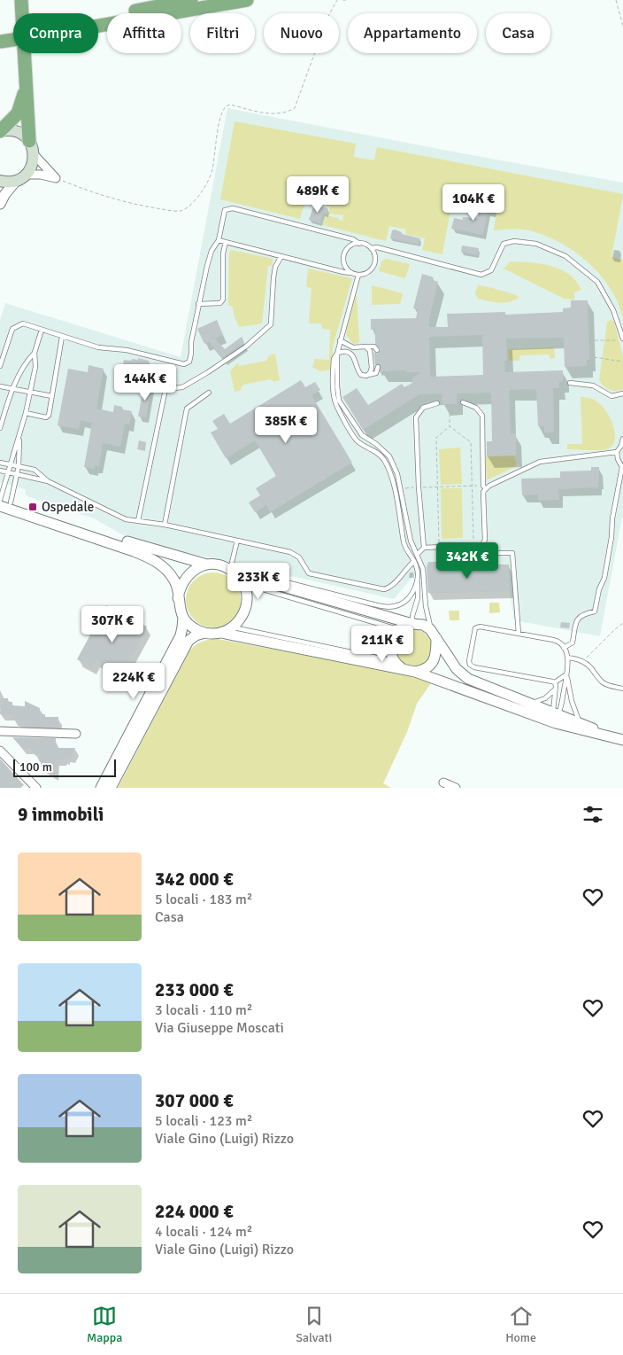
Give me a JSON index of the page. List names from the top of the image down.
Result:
{
  "places": {
    "transit": ["Ospedale"]
  },
  "scale_bar": "100 m",
  "page": {
    "chip": [
      "Compra",
      "Affitta",
      "Filtri",
      "Nuovo",
      "Appartamento",
      "Casa"
    ],
    "price": [
      "489K €",
      "104K €",
      "144K €",
      "385K €",
      "342K €",
      "233K €",
      "307K €",
      "211K €",
      "224K €"
    ],
    "scale": "100 m",
    "heading": "9 immobili",
    "list": [
      {
        "name": "342 000 €",
        "note": "5 locali · 183 m² · Casa"
      },
      {
        "name": "233 000 €",
        "note": "3 locali · 110 m² · Via Giuseppe Moscati"
      },
      {
        "name": "307 000 €",
        "note": "5 locali · 123 m² · Viale Gino (Luigi) Rizzo"
      },
      {
        "name": "224 000 €",
        "note": "4 locali · 124 m² · Viale Gino (Luigi) Rizzo"
      }
    ],
    "tabs": ["Mappa", "Salvati", "Home"]
  }
}
